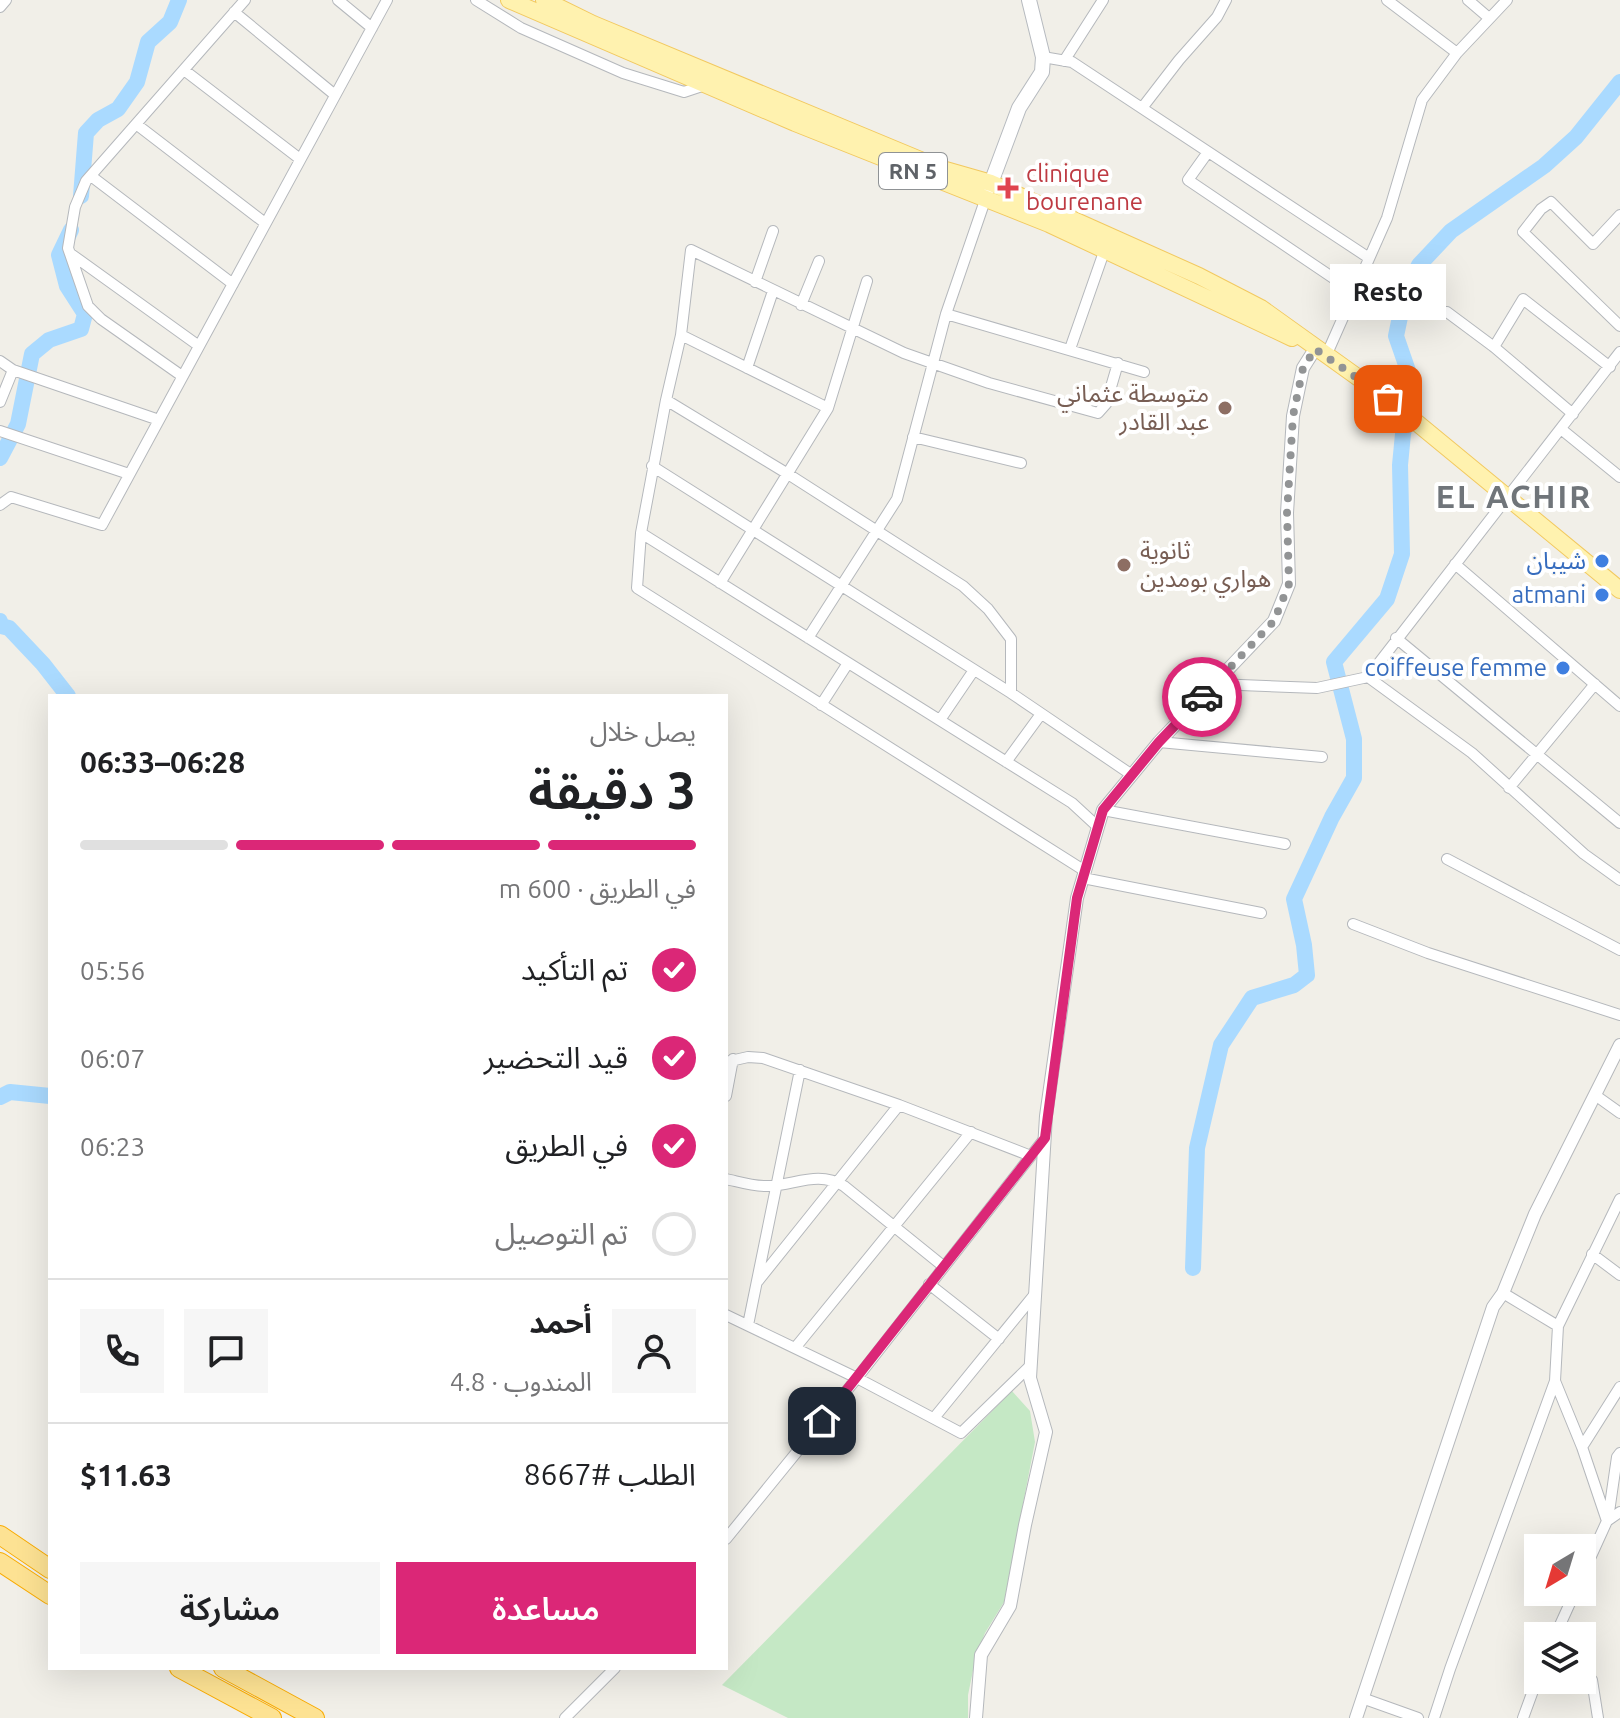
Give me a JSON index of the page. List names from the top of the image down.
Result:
{
  "streets": {
    "main road": ["RN 5"]
  },
  "districts": ["EL ACHIR"],
  "places": {
    "health": ["clinique bourenane"],
    "other": [
      "Resto",
      "متوسطة عثماني عبد القادر",
      "شيبان",
      "ثانوية هواري بومدين",
      "atmani",
      "coiffeuse femme"
    ]
  },
  "north": "bottom left",
  "page": {
    "bubble": "Resto",
    "heading": ["3 دقيقة", "يصل خلال", "06:28–06:33"],
    "panel": [
      "أحمد",
      "المندوب · 4.8",
      "الطلب #8667",
      "$11.63"
    ],
    "bar": "في الطريق · 600 m",
    "list": [
      ["تم التأكيد", "05:56"],
      ["قيد التحضير", "06:07"],
      ["في الطريق", "06:23"],
      "تم التوصيل"
    ],
    "buttons": ["مساعدة", "مشاركة"]
  }
}
